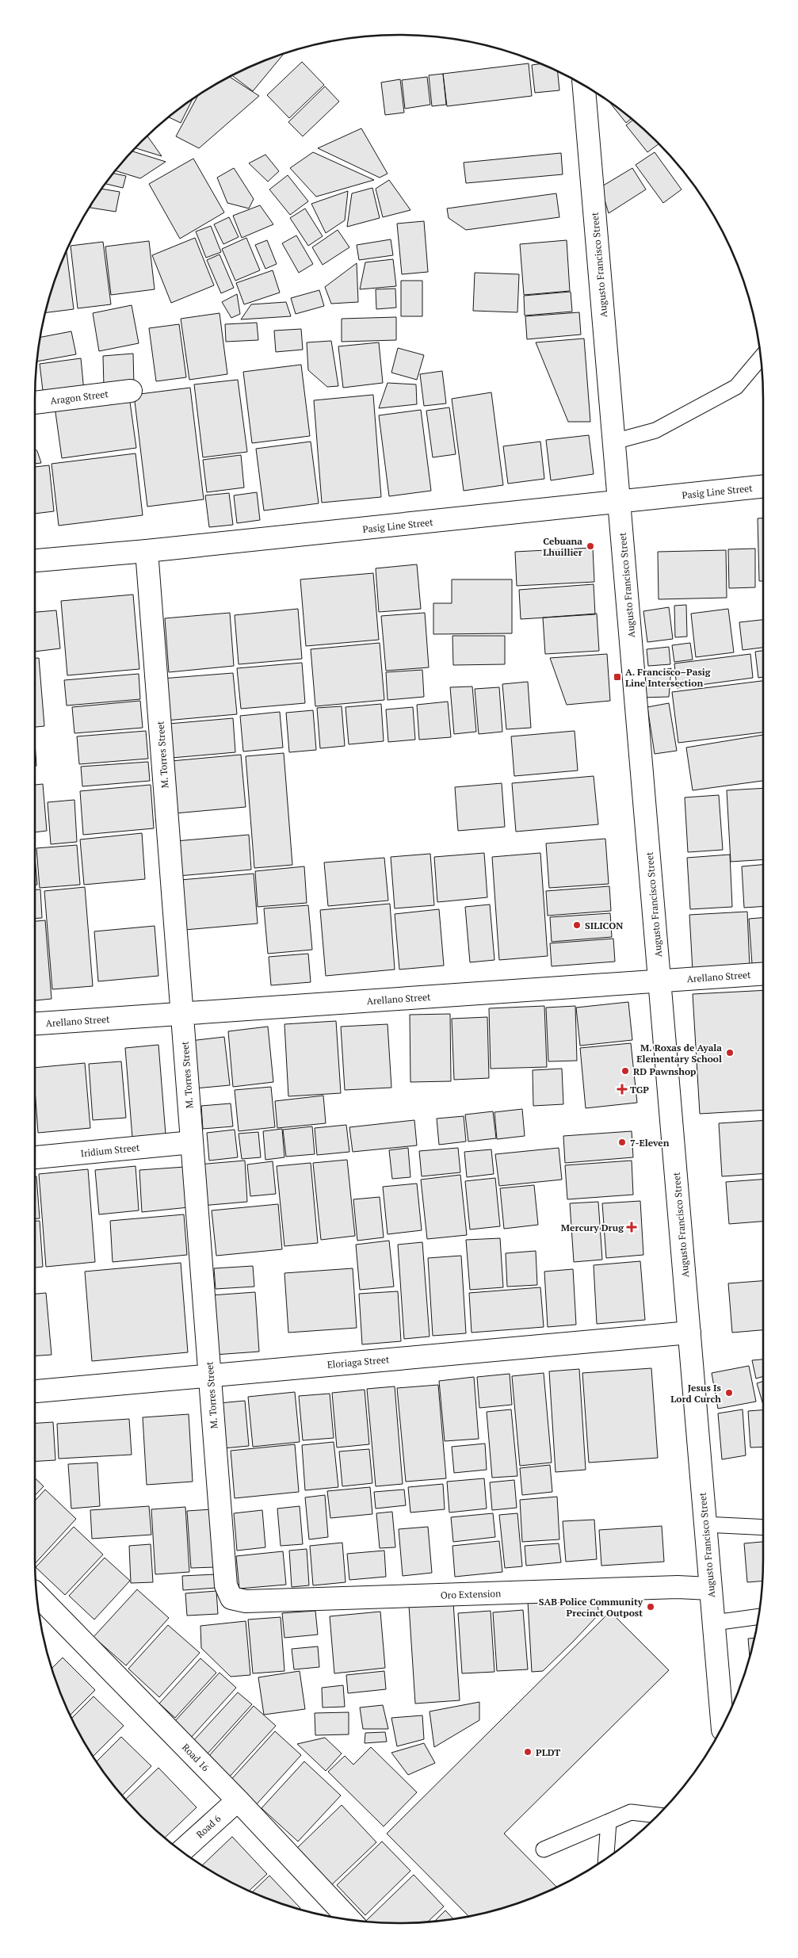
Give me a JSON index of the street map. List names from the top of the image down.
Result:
{
  "streets": {
    "street": [
      "Augusto Francisco Street",
      "Aragon Street",
      "Pasig Line Street",
      "M. Torres Street",
      "Arellano Street",
      "Iridium Street",
      "Eloriaga Street",
      "Oro Extension",
      "Road 16",
      "Road 6"
    ]
  },
  "crossings": [
    ["Augusto Francisco Street", "Pasig Line Street"],
    ["Augusto Francisco Street", "Arellano Street"],
    ["Augusto Francisco Street", "Eloriaga Street"],
    ["Augusto Francisco Street", "Oro Extension"],
    ["Pasig Line Street", "M. Torres Street"],
    ["M. Torres Street", "Arellano Street"],
    ["M. Torres Street", "Iridium Street"],
    ["M. Torres Street", "Eloriaga Street"],
    ["M. Torres Street", "Oro Extension"],
    ["Road 16", "Road 6"]
  ],
  "places": {
    "other": [
      "Cebuana Lhuillier",
      "SILICON",
      "M. Roxas de Ayala Elementary School",
      "RD Pawnshop",
      "7-Eleven",
      "Jesus Is Lord Curch",
      "SAB Police Community Precinct Outpost",
      "PLDT"
    ],
    "transit": ["A. Francisco–Pasig Line Intersection"],
    "health": ["TGP", "Mercury Drug"]
  }
}
